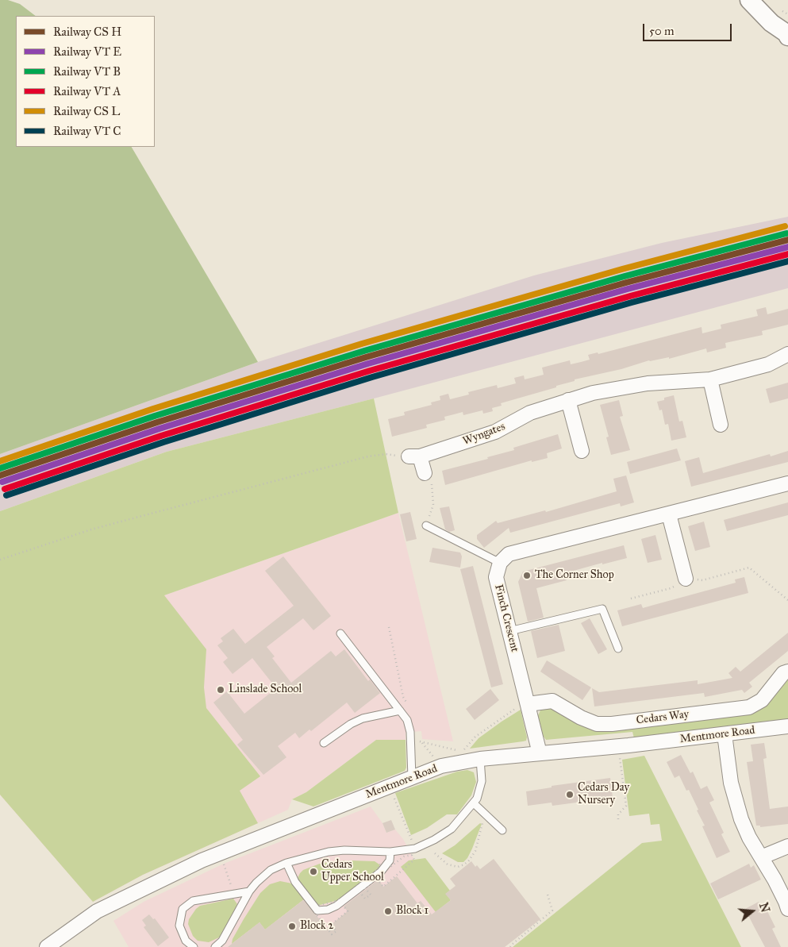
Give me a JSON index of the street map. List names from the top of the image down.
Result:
{
  "streets": {
    "street": [
      "Wyngates",
      "Finch Crescent",
      "Cedars Way",
      "Mentmore Road"
    ]
  },
  "crossings": [
    ["Finch Crescent", "Cedars Way"],
    ["Finch Crescent", "Mentmore Road"]
  ],
  "places": [
    "The Corner Shop",
    "Linslade School",
    "Cedars Day Nursery",
    "Cedars Upper School",
    "Block 1",
    "Block 2"
  ],
  "legend": [
    "Railway CS H",
    "Railway VT E",
    "Railway VT B",
    "Railway VT A",
    "Railway CS L",
    "Railway VT C"
  ],
  "scale_bar": "50 m",
  "north": "right"
}
